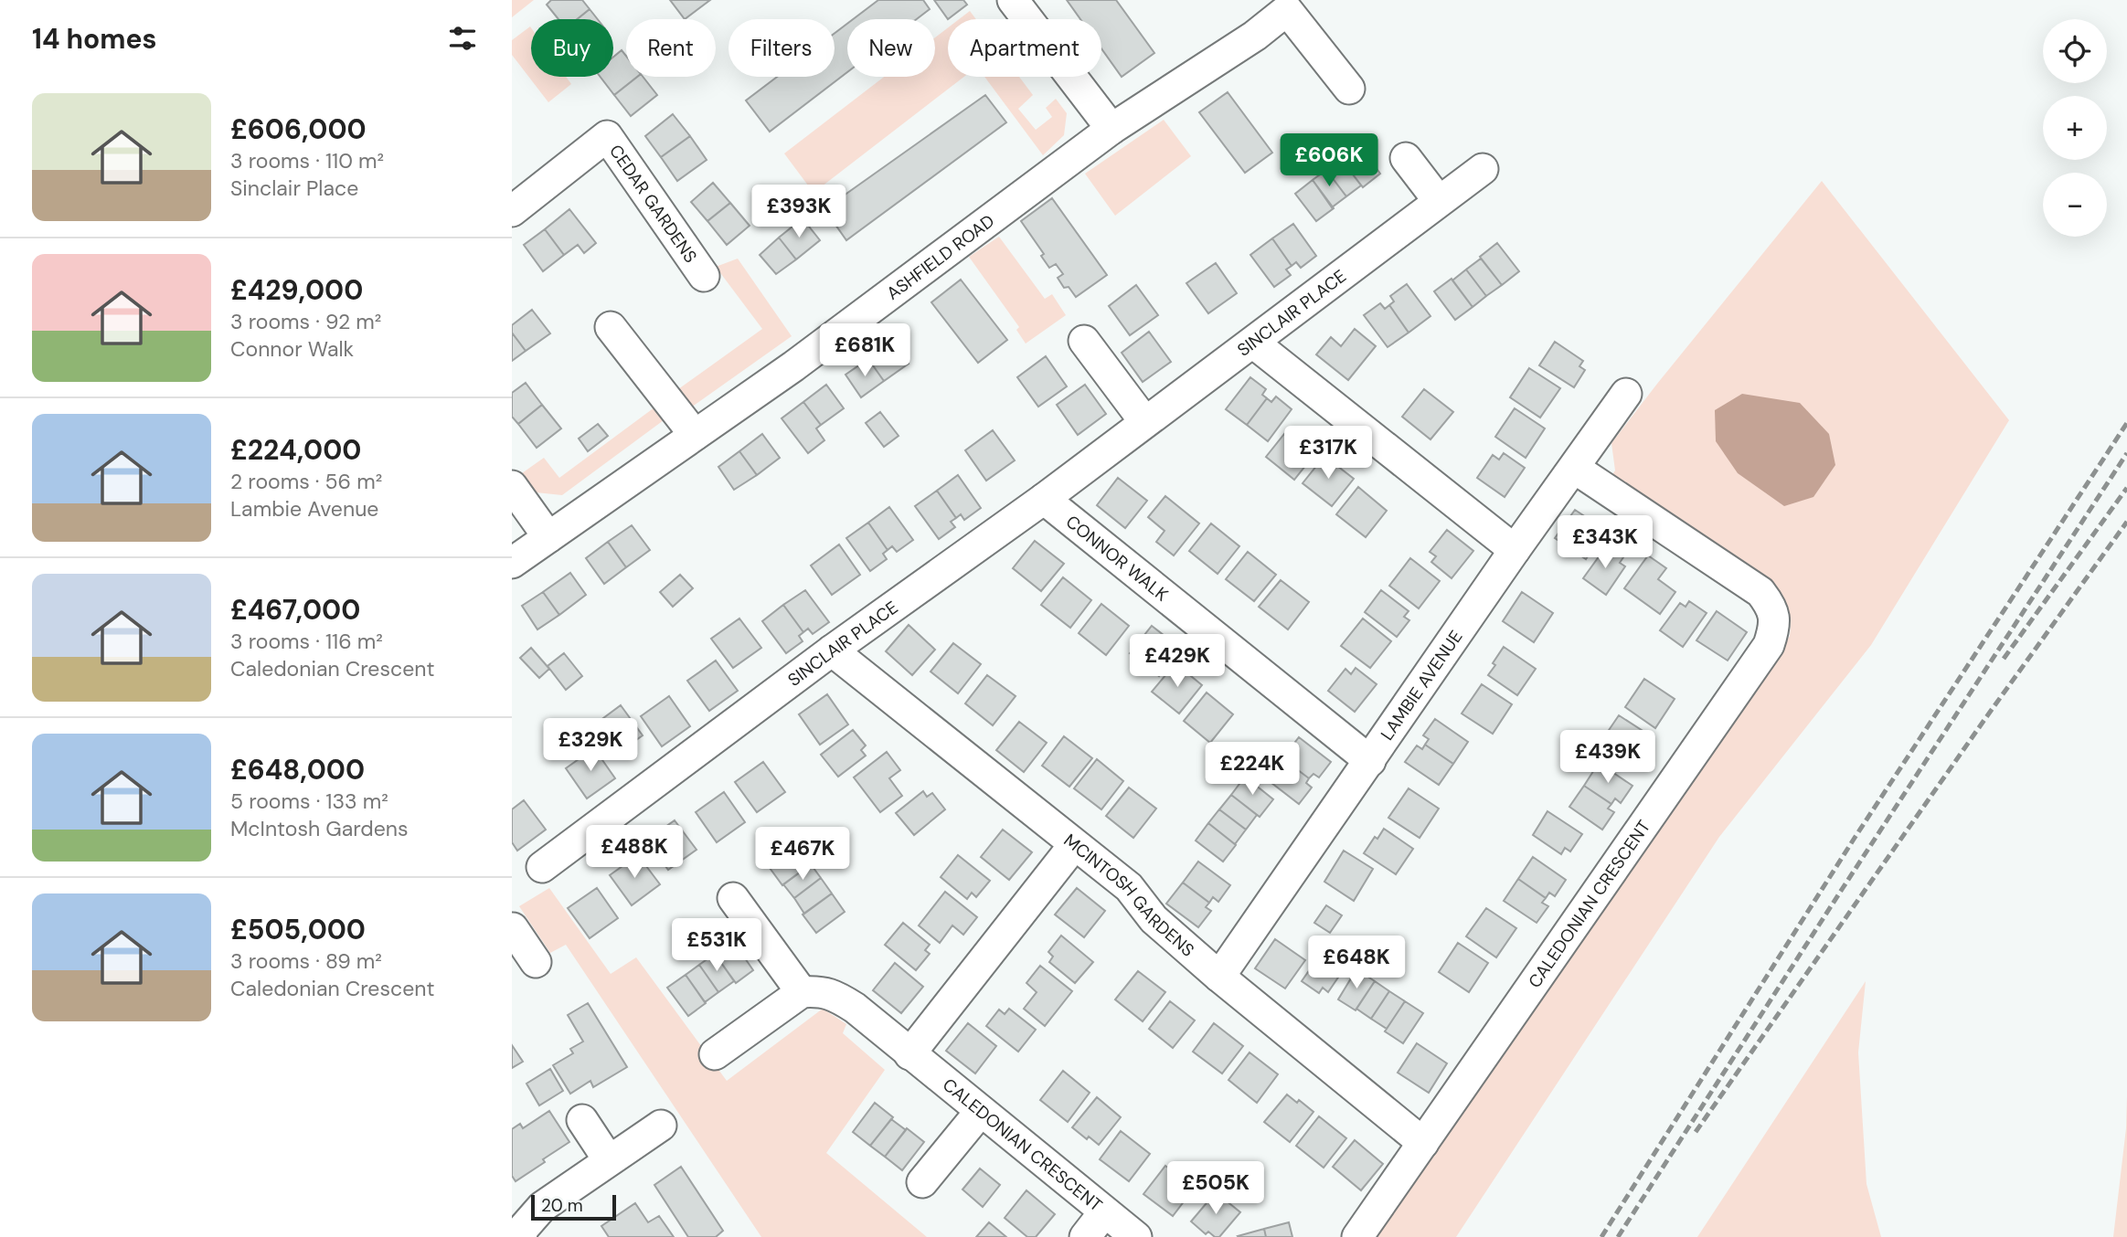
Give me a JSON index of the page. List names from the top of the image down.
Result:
{
  "streets": {
    "street": [
      "CEDAR GARDENS",
      "ASHFIELD ROAD",
      "SINCLAIR PLACE",
      "CONNOR WALK",
      "LAMBIE AVENUE",
      "MCINTOSH GARDENS",
      "CALEDONIAN CRESCENT"
    ]
  },
  "crossings": [
    ["SINCLAIR PLACE", "CONNOR WALK"],
    ["SINCLAIR PLACE", "MCINTOSH GARDENS"],
    ["CONNOR WALK", "LAMBIE AVENUE"],
    ["LAMBIE AVENUE", "MCINTOSH GARDENS"],
    ["LAMBIE AVENUE", "CALEDONIAN CRESCENT"],
    ["MCINTOSH GARDENS", "CALEDONIAN CRESCENT"]
  ],
  "scale_bar": "20 m",
  "page": {
    "heading": "14 homes",
    "map_buttons": ["+", "−"],
    "chip": [
      "Buy",
      "Rent",
      "Filters",
      "New",
      "Apartment"
    ],
    "list": [
      {
        "name": "£606,000",
        "note": "3 rooms · 110 m² · Sinclair Place"
      },
      {
        "name": "£429,000",
        "note": "3 rooms · 92 m² · Connor Walk"
      },
      {
        "name": "£224,000",
        "note": "2 rooms · 56 m² · Lambie Avenue"
      },
      {
        "name": "£467,000",
        "note": "3 rooms · 116 m² · Caledonian Crescent"
      },
      {
        "name": "£648,000",
        "note": "5 rooms · 133 m² · McIntosh Gardens"
      },
      {
        "name": "£505,000",
        "note": "3 rooms · 89 m² · Caledonian Crescent"
      }
    ],
    "price": [
      "£606K",
      "£393K",
      "£681K",
      "£317K",
      "£343K",
      "£429K",
      "£329K",
      "£439K",
      "£224K",
      "£488K",
      "£467K",
      "£531K",
      "£648K",
      "£505K"
    ],
    "scale": "20 m"
  }
}
